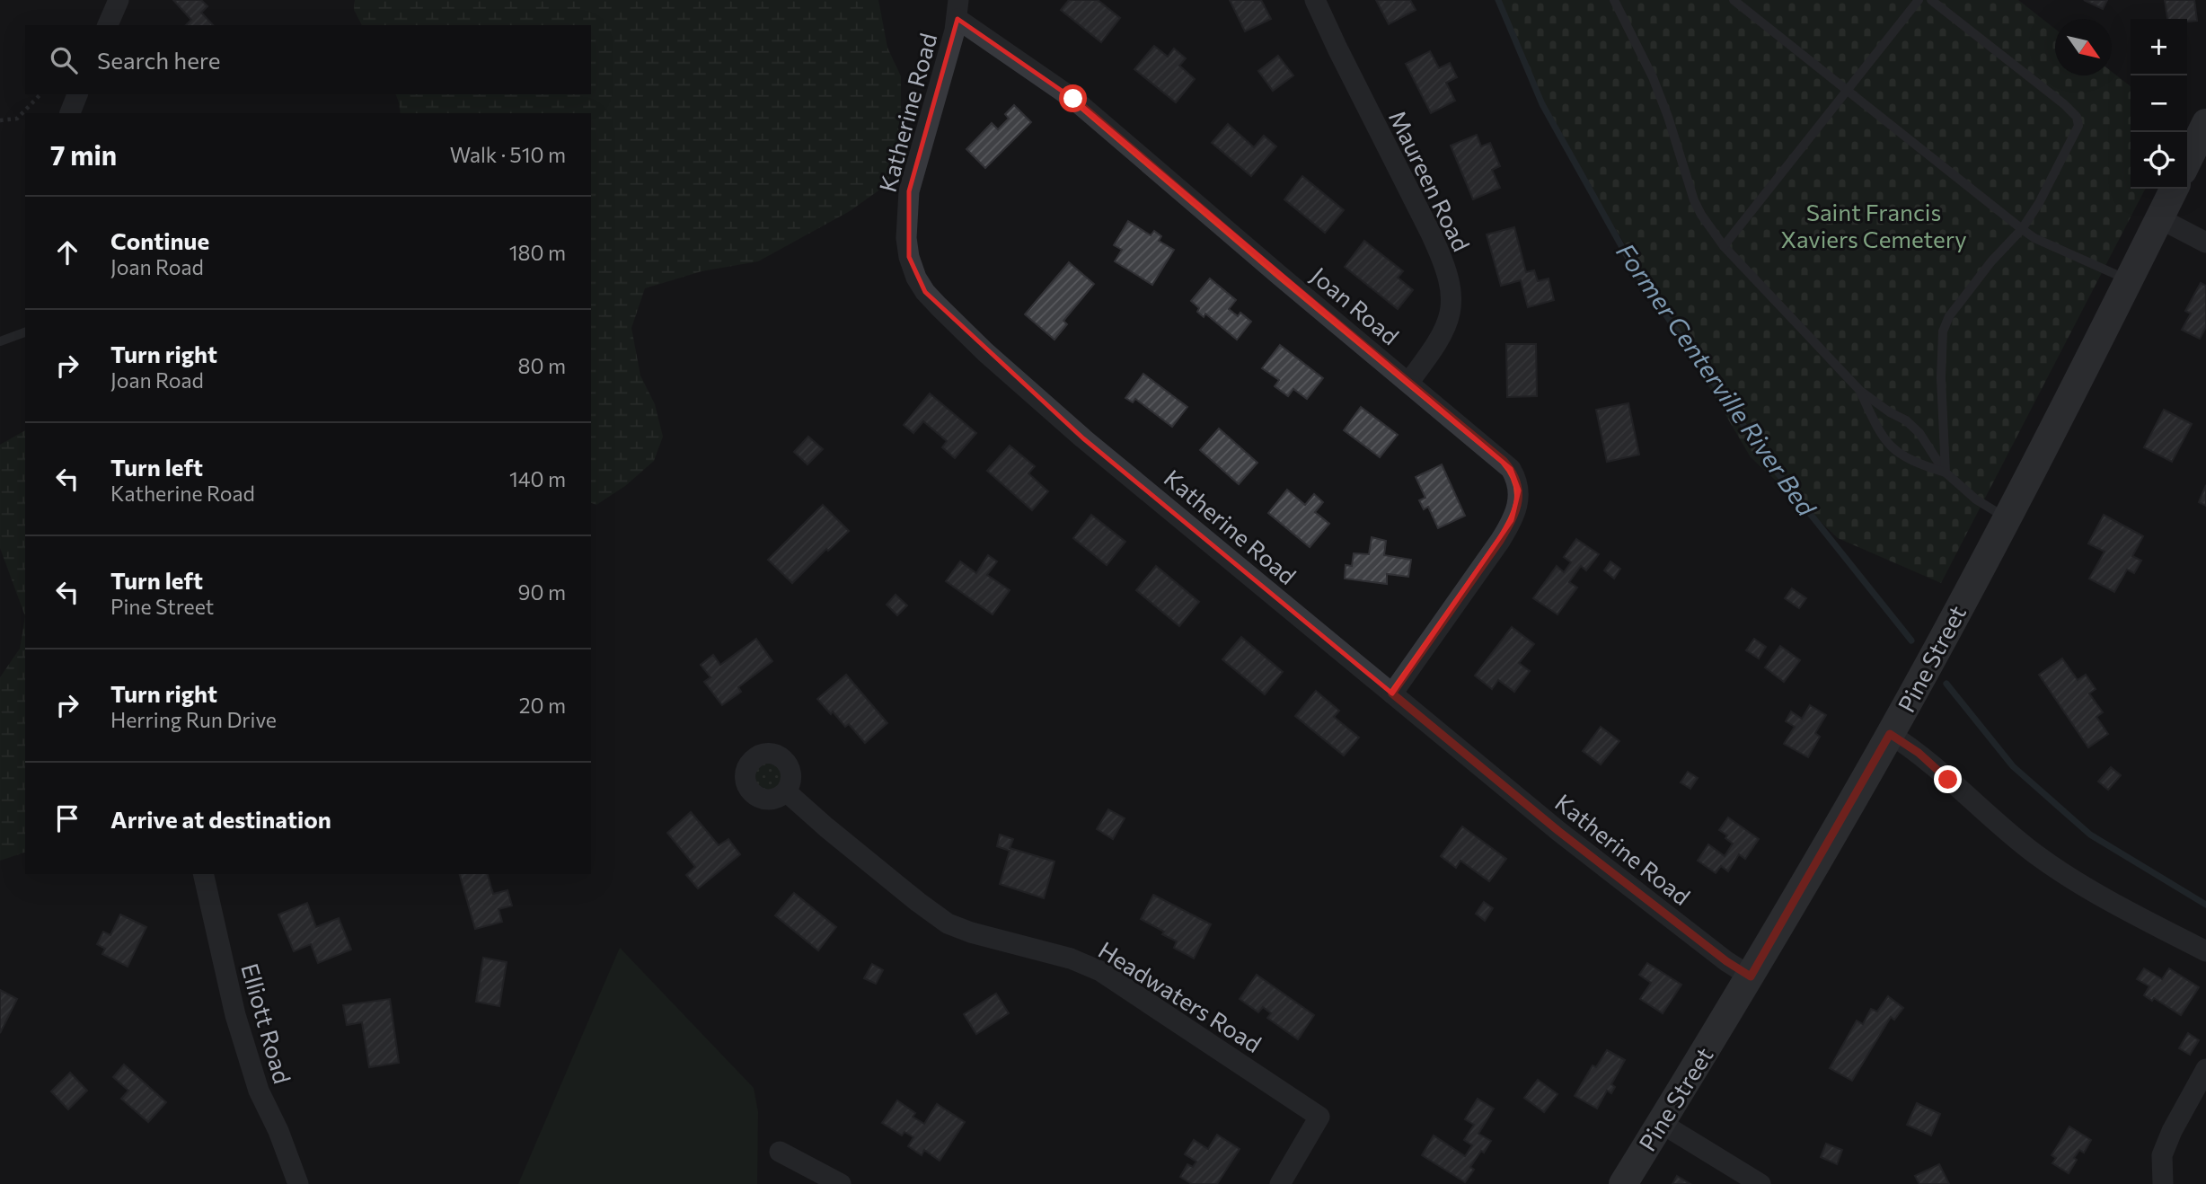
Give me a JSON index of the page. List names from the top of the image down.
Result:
{
  "streets": {
    "main road": ["Pine Street"],
    "street": [
      "Katherine Road",
      "Maureen Road",
      "Joan Road",
      "Headwaters Road",
      "Elliott Road"
    ]
  },
  "crossings": [
    ["Katherine Road", "Joan Road"],
    ["Katherine Road", "Pine Street"],
    ["Maureen Road", "Joan Road"]
  ],
  "water": ["Former Centerville River Bed"],
  "parks": ["Saint Francis Xaviers Cemetery"],
  "north": "bottom right",
  "page": {
    "map_buttons": ["+", "−"],
    "search": "Search here",
    "heading": ["7 min", "Walk · 510 m"],
    "list": [
      ["Continue", "Joan Road", "180 m"],
      ["Turn right", "Joan Road", "80 m"],
      ["Turn left", "Katherine Road", "140 m"],
      ["Turn left", "Pine Street", "90 m"],
      ["Turn right", "Herring Run Drive", "20 m"],
      "Arrive at destination"
    ]
  }
}
